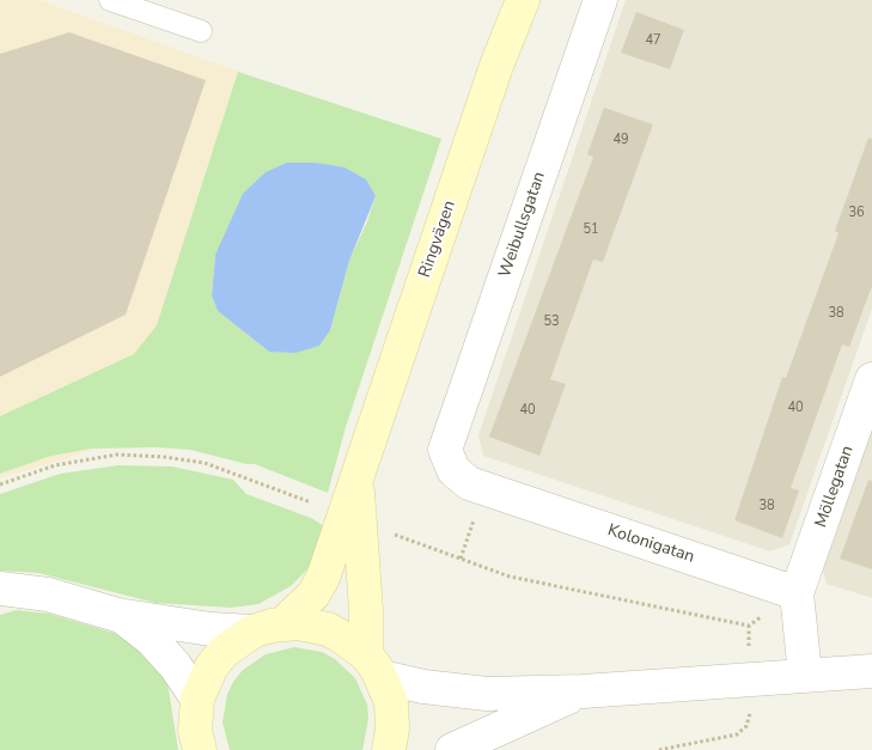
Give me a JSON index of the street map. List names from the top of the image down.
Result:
{
  "streets": {
    "main road": ["Ringvägen"],
    "street": ["Weibullsgatan", "Möllegatan", "Kolonigatan"]
  },
  "crossings": [
    ["Weibullsgatan", "Kolonigatan"],
    ["Möllegatan", "Kolonigatan"]
  ],
  "house_numbers": [
    "47",
    "49",
    "36",
    "51",
    "38",
    "53",
    "40",
    "40",
    "38"
  ]
}
